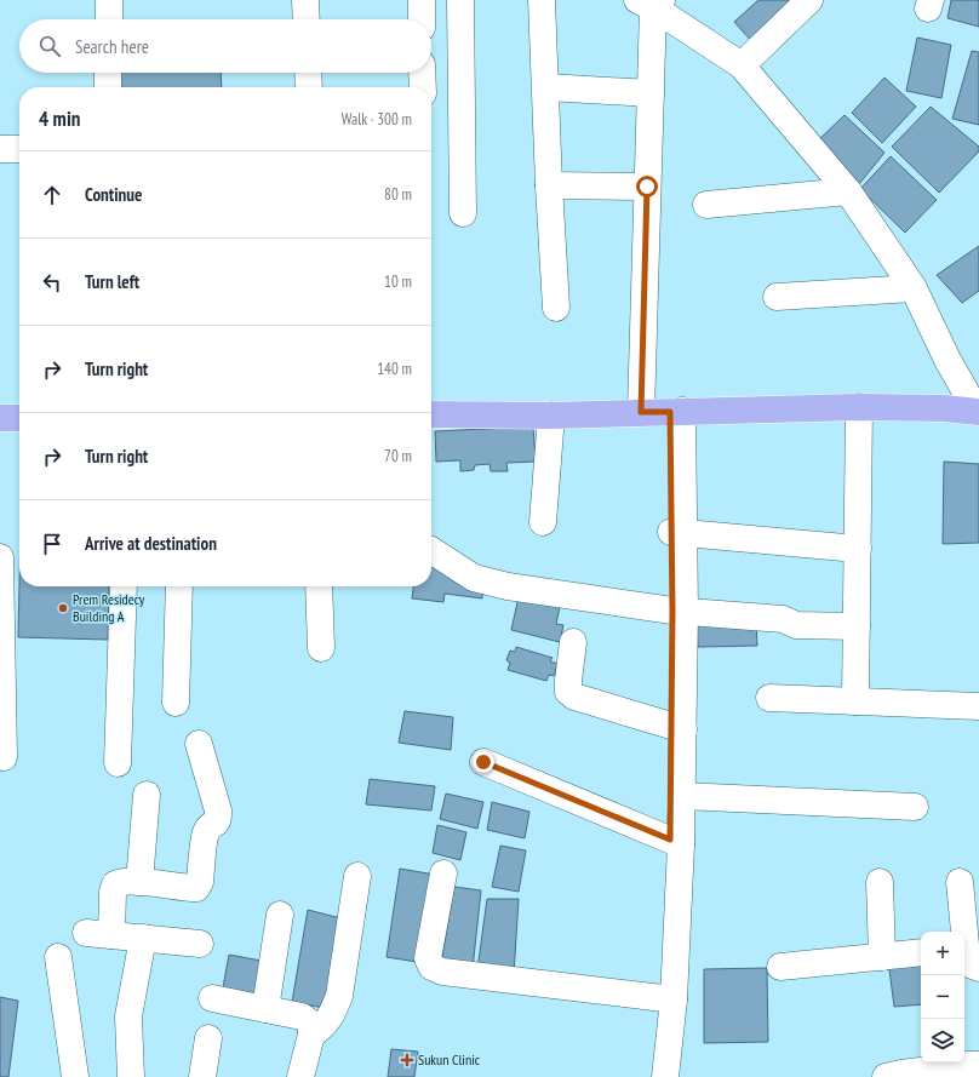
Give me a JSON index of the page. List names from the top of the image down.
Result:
{
  "places": {
    "other": ["Prem Residecy Building A"],
    "health": ["Sukun Clinic"]
  },
  "page": {
    "search": "Search here",
    "heading": ["4 min", "Walk · 300 m"],
    "list": [
      ["Continue", "80 m"],
      ["Turn left", "10 m"],
      ["Turn right", "140 m"],
      ["Turn right", "70 m"],
      "Arrive at destination"
    ],
    "map_buttons": ["+", "−"]
  }
}
